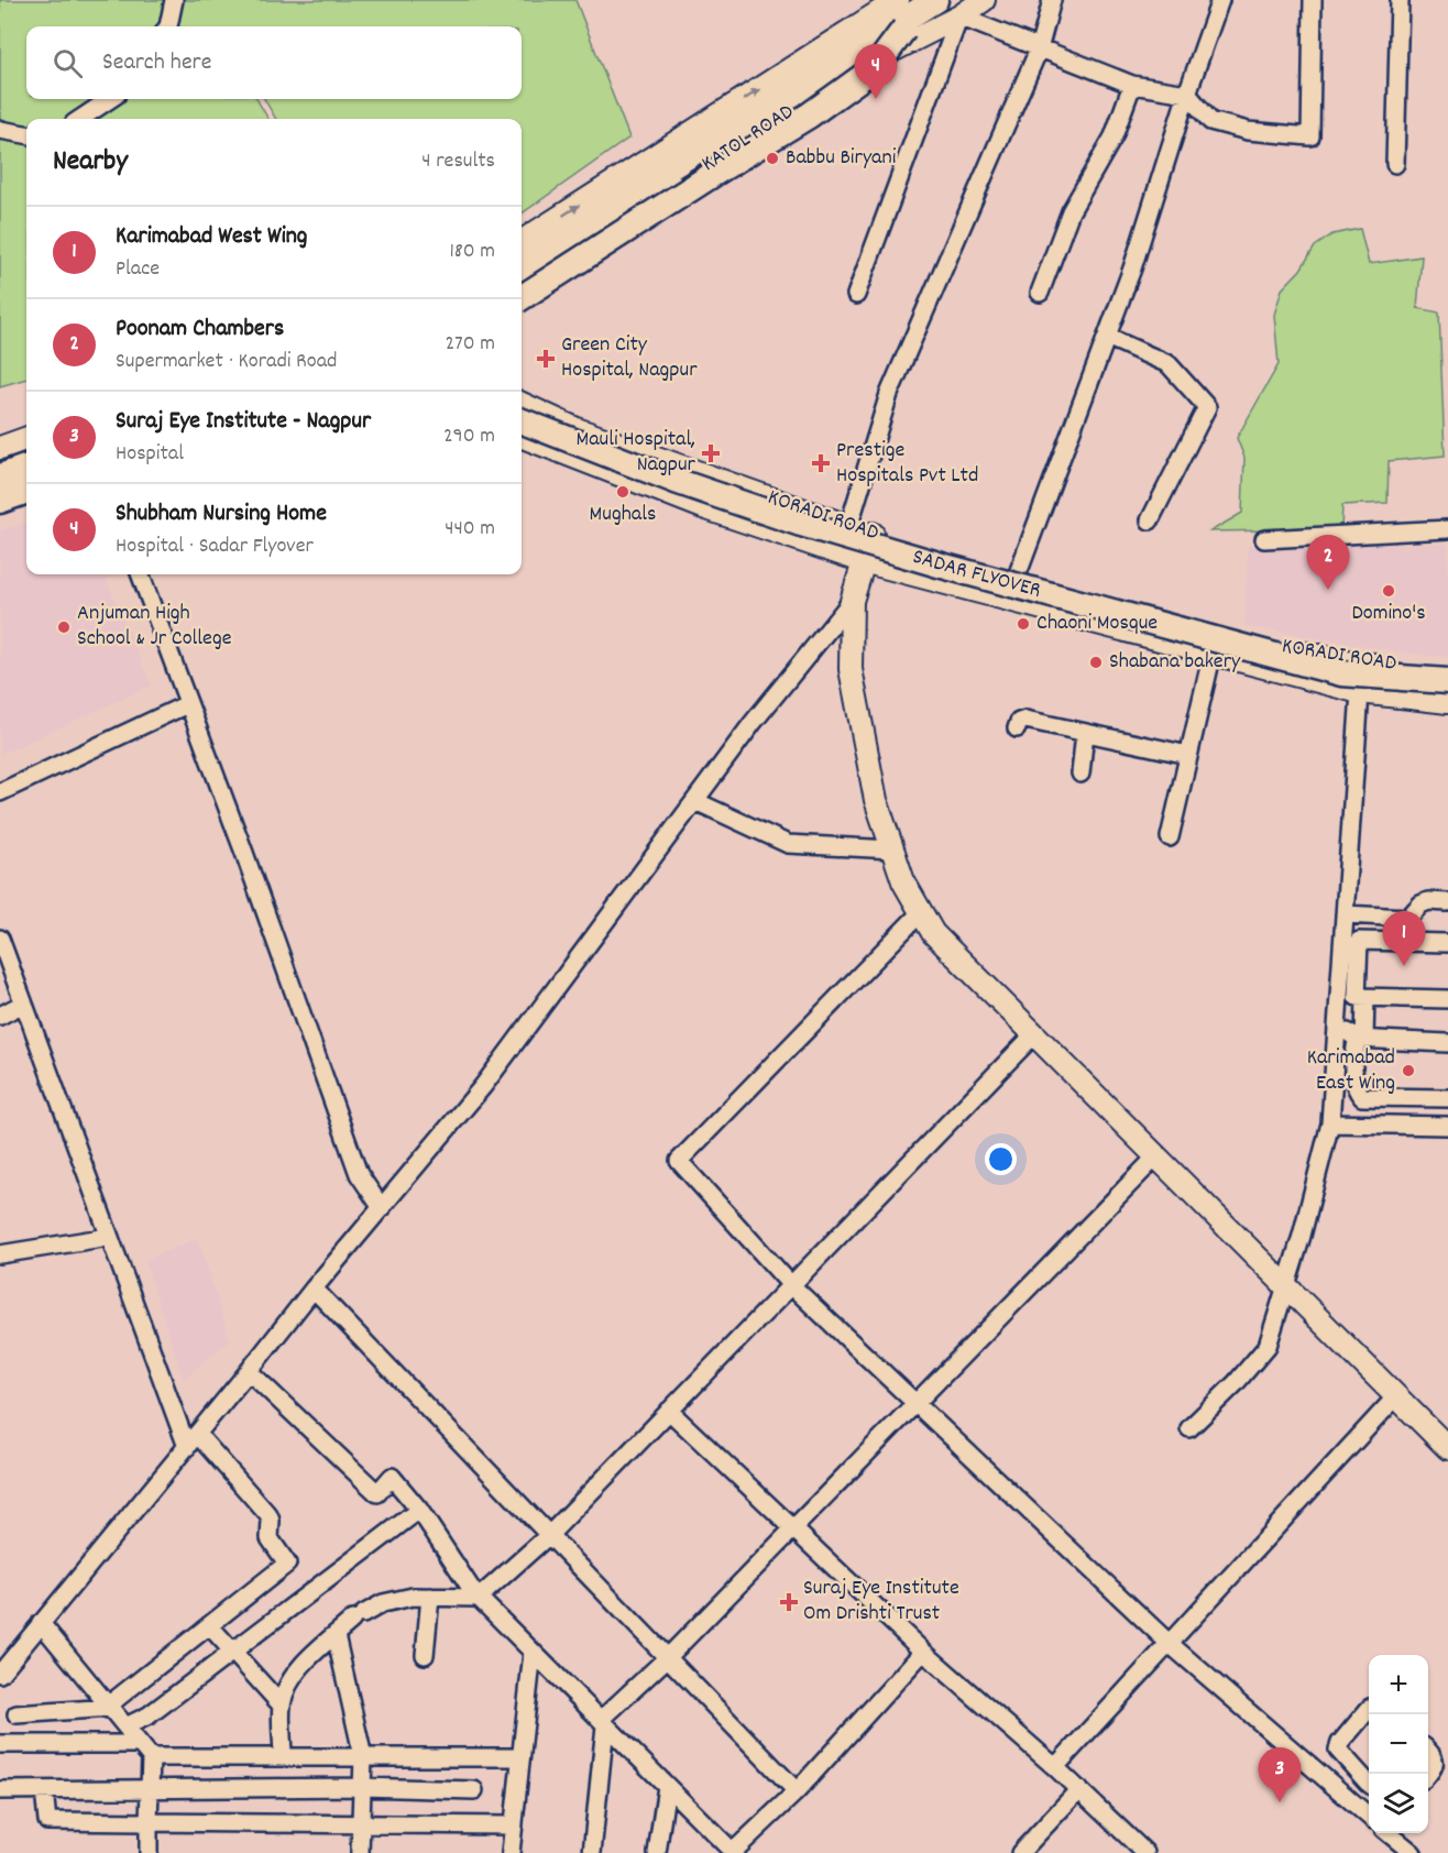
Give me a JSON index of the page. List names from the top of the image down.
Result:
{
  "streets": {
    "highway": ["SADAR FLYOVER"],
    "main road": ["KATOL ROAD", "KORADI ROAD"]
  },
  "places": {
    "other": [
      "Babbu Biryani",
      "Mughals",
      "Domino's",
      "Chaoni Mosque",
      "Anjuman High School & Jr College",
      "Shabana bakery",
      "Karimabad East Wing"
    ],
    "health": [
      "Green City Hospital, Nagpur",
      "Mauli Hospital, Nagpur",
      "Prestige Hospitals Pvt Ltd",
      "Suraj Eye Institute Om Drishti Trust"
    ]
  },
  "page": {
    "search": "Search here",
    "pins": [
      "4",
      "2",
      "1",
      "3"
    ],
    "heading": ["Nearby", "4 results"],
    "list": [
      {
        "mark": "1",
        "name": "Karimabad West Wing",
        "note": "Place",
        "value": "180 m"
      },
      {
        "mark": "2",
        "name": "Poonam Chambers",
        "note": "Supermarket · Koradi Road",
        "value": "270 m"
      },
      {
        "mark": "3",
        "name": "Suraj Eye Institute - Nagpur",
        "note": "Hospital",
        "value": "290 m"
      },
      {
        "mark": "4",
        "name": "Shubham Nursing Home",
        "note": "Hospital · Sadar Flyover",
        "value": "440 m"
      }
    ],
    "map_buttons": ["+", "−"]
  }
}
